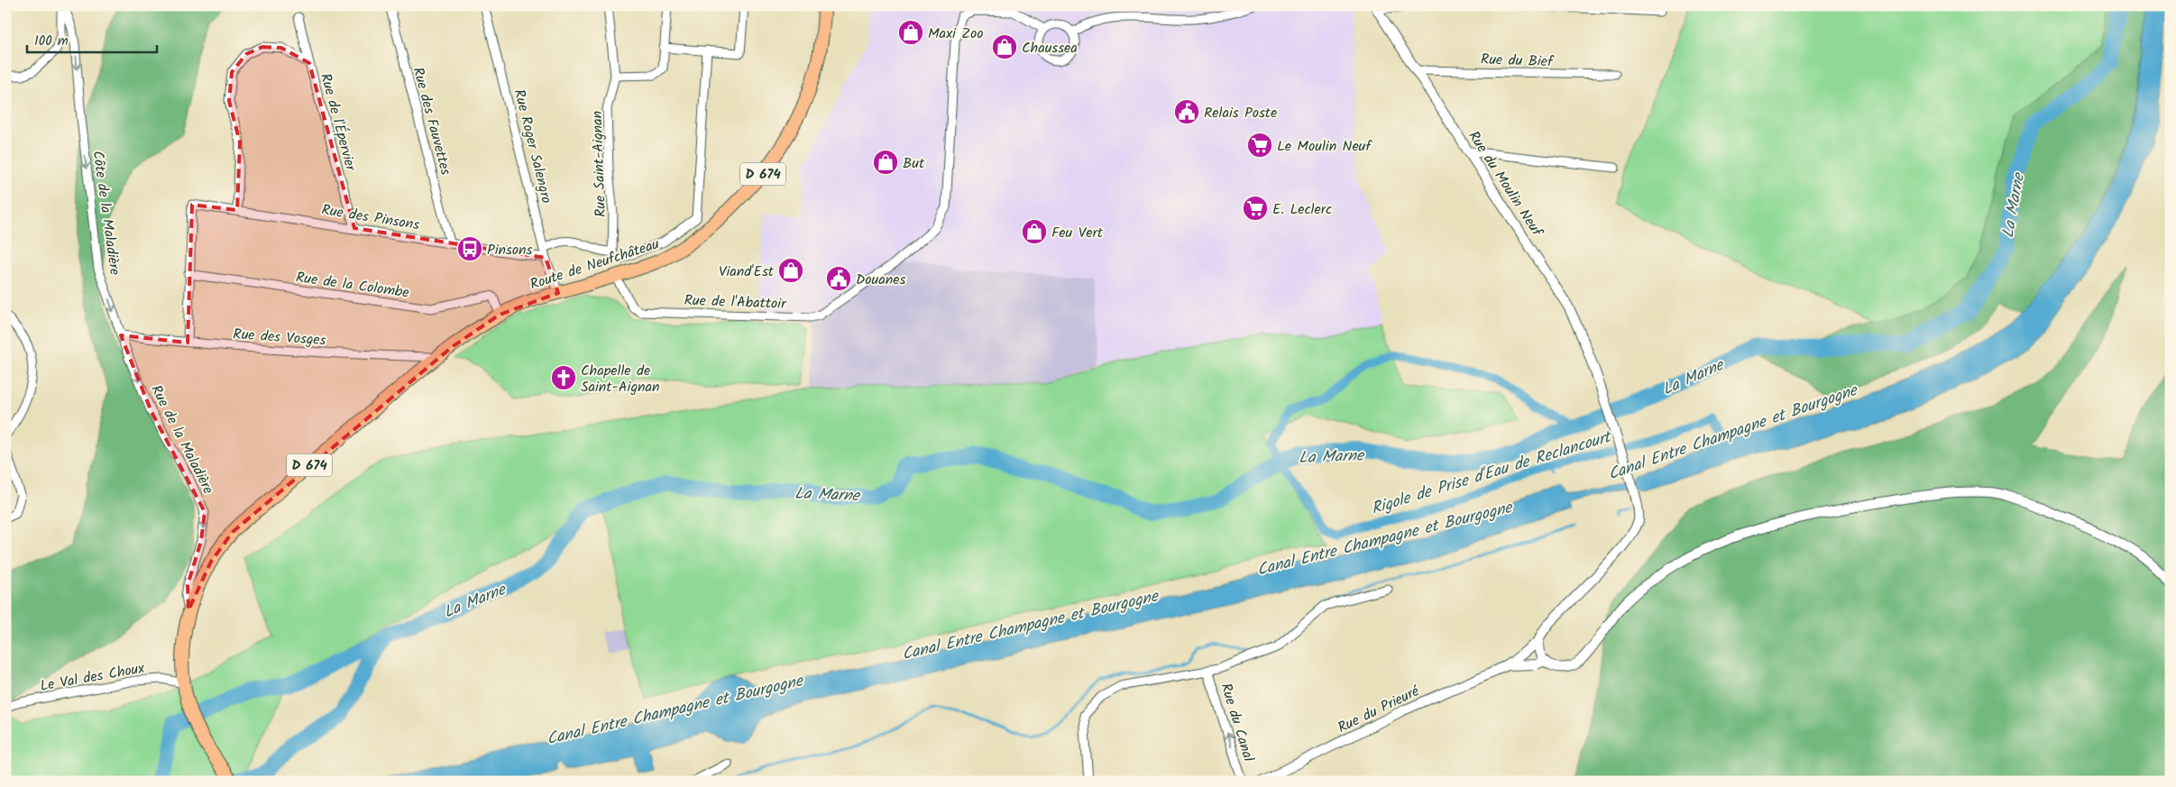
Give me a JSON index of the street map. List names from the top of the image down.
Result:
{
  "streets": {
    "main road": ["D 674", "Route de Neufchâteau"],
    "street": [
      "Rue du Bief",
      "Rue des Fauvettes",
      "Rue de l'Épervier",
      "Rue Roger Salengro",
      "Rue Saint-Aignan",
      "Rue du Moulin Neuf",
      "Côte de la Maladière",
      "Rue des Pinsons",
      "Rue de la Colombe",
      "Rue de l'Abattoir",
      "Rue des Vosges",
      "Rue de la Maladière",
      "Le Val des Choux",
      "Rue du Prieuré",
      "Rue du Canal"
    ]
  },
  "crossings": [
    ["Rue du Bief", "Rue du Moulin Neuf"],
    ["Rue des Fauvettes", "Rue des Pinsons"],
    ["Rue de l'Épervier", "Rue des Pinsons"],
    ["Rue Roger Salengro", "Rue des Pinsons"],
    ["Rue Roger Salengro", "Route de Neufchâteau"],
    ["D 674", "Route de Neufchâteau"],
    ["D 674", "Rue des Vosges"],
    ["D 674", "Rue de la Maladière"],
    ["D 674", "Le Val des Choux"],
    ["Rue du Moulin Neuf", "Rue du Prieuré"],
    ["Côte de la Maladière", "Rue des Vosges"],
    ["Côte de la Maladière", "Rue de la Maladière"],
    ["Rue des Pinsons", "Rue de la Colombe"],
    ["Route de Neufchâteau", "Rue de la Colombe"],
    ["Route de Neufchâteau", "Rue de l'Abattoir"],
    ["Route de Neufchâteau", "Rue des Vosges"],
    ["Rue des Vosges", "Rue de la Maladière"]
  ],
  "one_way": ["Côte de la Maladière", "Rue de la Maladière", "Rue du Canal"],
  "water": ["La Marne", "Canal Entre Champagne et Bourgogne", "Rigole de Prise d'Eau de Reclancourt"],
  "places": {
    "shop": [
      "Maxi Zoo",
      "Chaussea",
      "But",
      "Feu Vert",
      "Viand'Est"
    ],
    "public building": ["Relais Poste", "Douanes"],
    "supermarket": ["Le Moulin Neuf", "E. Leclerc"],
    "bus stop": ["Pinsons"],
    "church": ["Chapelle de Saint-Aignan"]
  },
  "scale_bar": "100 m"
}
